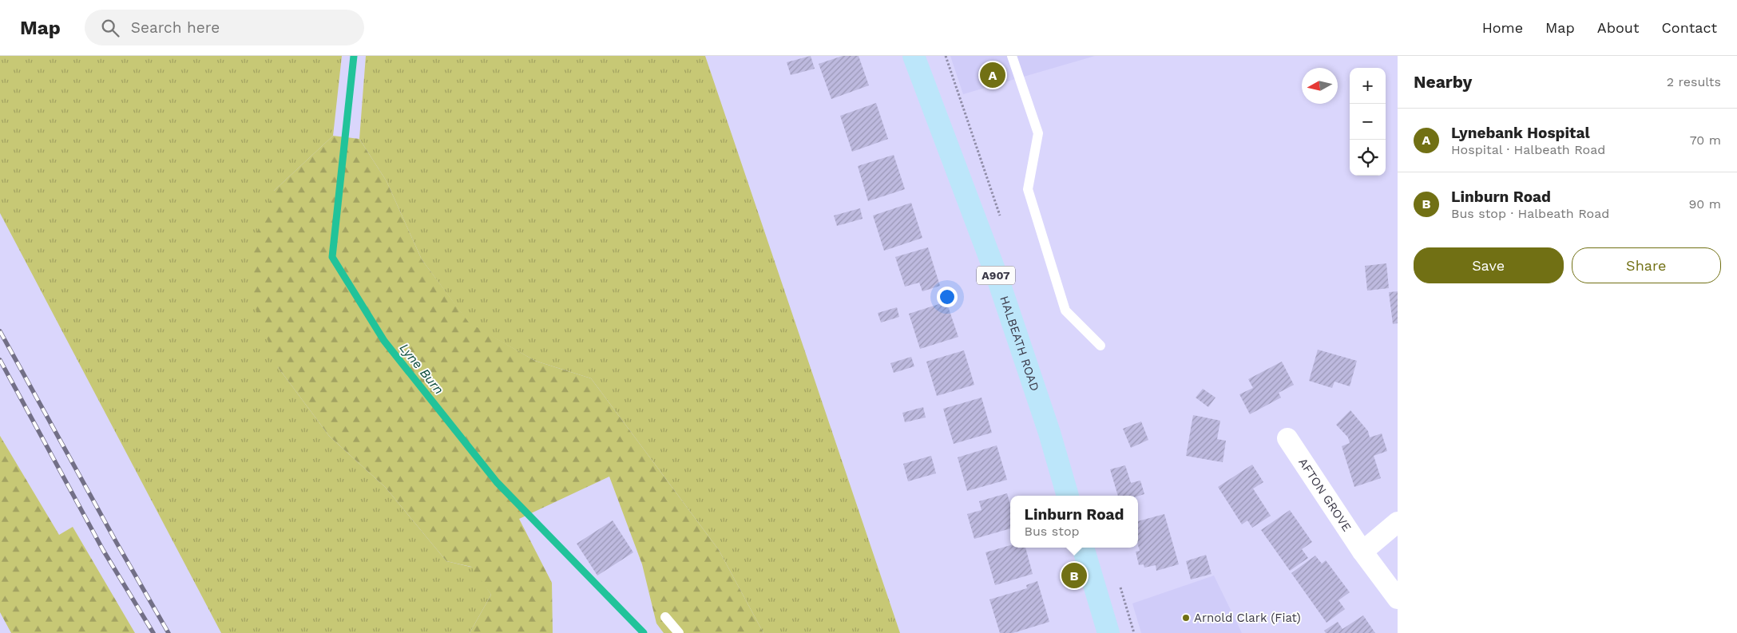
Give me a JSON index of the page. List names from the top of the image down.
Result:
{
  "streets": {
    "main road": ["A907", "HALBEATH ROAD"],
    "street": ["AFTON GROVE"]
  },
  "water": ["Lyne Burn"],
  "places": ["Arnold Clark (Fiat)"],
  "north": "left",
  "page": {
    "header": "Map",
    "search": "Search here",
    "nav": [
      "Home",
      "Map",
      "About",
      "Contact"
    ],
    "heading": ["Nearby", "2 results"],
    "pins": ["A", "B"],
    "map_buttons": ["+", "−"],
    "list": [
      {
        "mark": "A",
        "name": "Lynebank Hospital",
        "note": "Hospital · Halbeath Road",
        "value": "70 m"
      },
      {
        "mark": "B",
        "name": "Linburn Road",
        "note": "Bus stop · Halbeath Road",
        "value": "90 m"
      }
    ],
    "buttons": ["Save", "Share"],
    "popup": ["Linburn Road", "Bus stop"]
  }
}
